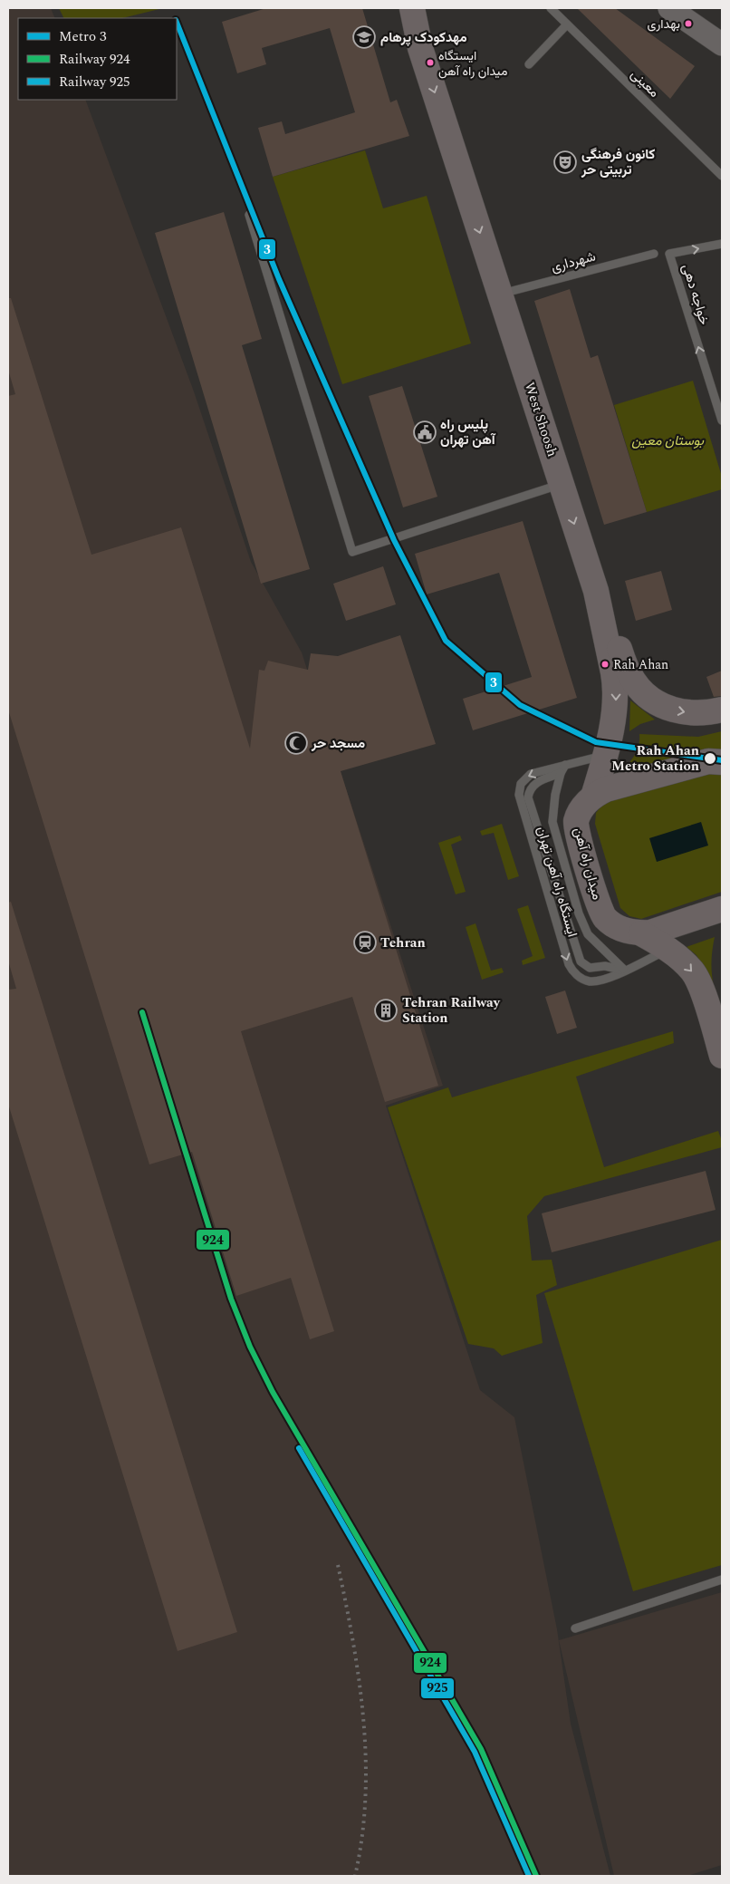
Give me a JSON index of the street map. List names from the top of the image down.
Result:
{
  "streets": {
    "main road": ["West Shoosh", "میدان راه آهن"],
    "lane": [
      "معینی",
      "شهرداری",
      "خواجه دهی",
      "ایستگاه راه آهن تهران"
    ]
  },
  "crossings": [
    ["شهرداری", "West Shoosh"],
    ["West Shoosh", "میدان راه آهن"],
    ["West Shoosh", "ایستگاه راه آهن تهران"]
  ],
  "one_way": ["West Shoosh"],
  "parks": ["بوستان معین"],
  "places": {
    "other": [
      "بهداری",
      "ایستگاه میدان راه آهن",
      "Rah Ahan",
      "Rah Ahan Metro Station"
    ],
    "school or university": ["مهدکودک پرهام"],
    "theatre": ["کانون فرهنگی تربیتی حر"],
    "public building": ["پلیس راه آهن تهران"],
    "mosque": ["مسجد حر"],
    "station": ["Tehran"],
    "building": ["Tehran Railway Station"]
  },
  "lines": ["metro line 3", "rail line 924", "rail line 925"],
  "legend": ["Metro 3", "Railway 924", "Railway 925"]
}
